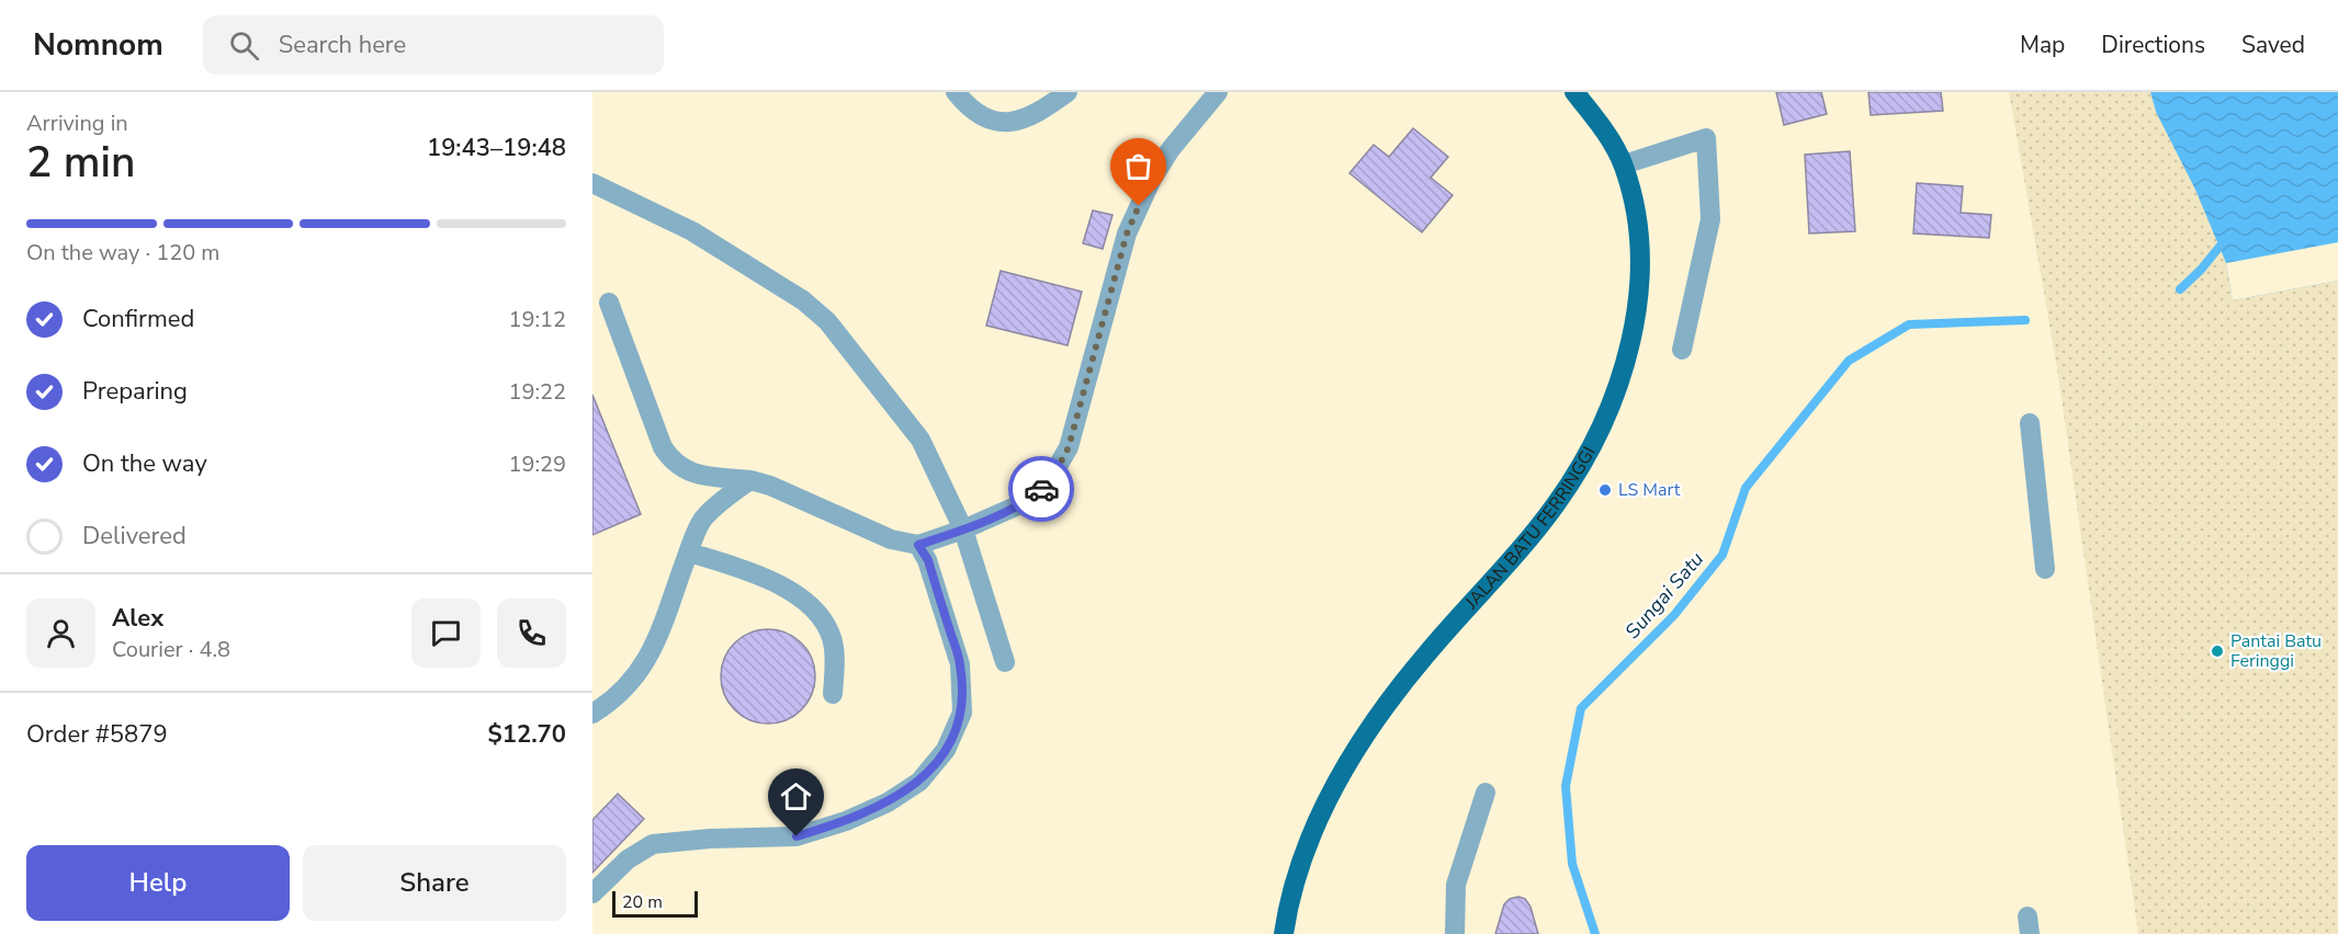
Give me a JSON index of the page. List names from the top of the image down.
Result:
{
  "streets": {
    "main road": ["JALAN BATU FERRINGGI"]
  },
  "water": ["Sungai Satu"],
  "places": ["LS Mart", "Pantai Batu Feringgi"],
  "scale_bar": "20 m",
  "page": {
    "header": "Nomnom",
    "search": "Search here",
    "nav": ["Map", "Directions", "Saved"],
    "heading": ["2 min", "Arriving in", "19:43–19:48"],
    "panel": [
      "Alex",
      "Courier · 4.8",
      "Order #5879",
      "$12.70"
    ],
    "bar": "On the way · 120 m",
    "list": [
      ["Confirmed", "19:12"],
      ["Preparing", "19:22"],
      ["On the way", "19:29"],
      "Delivered"
    ],
    "buttons": ["Help", "Share"],
    "scale": "20 m"
  }
}
